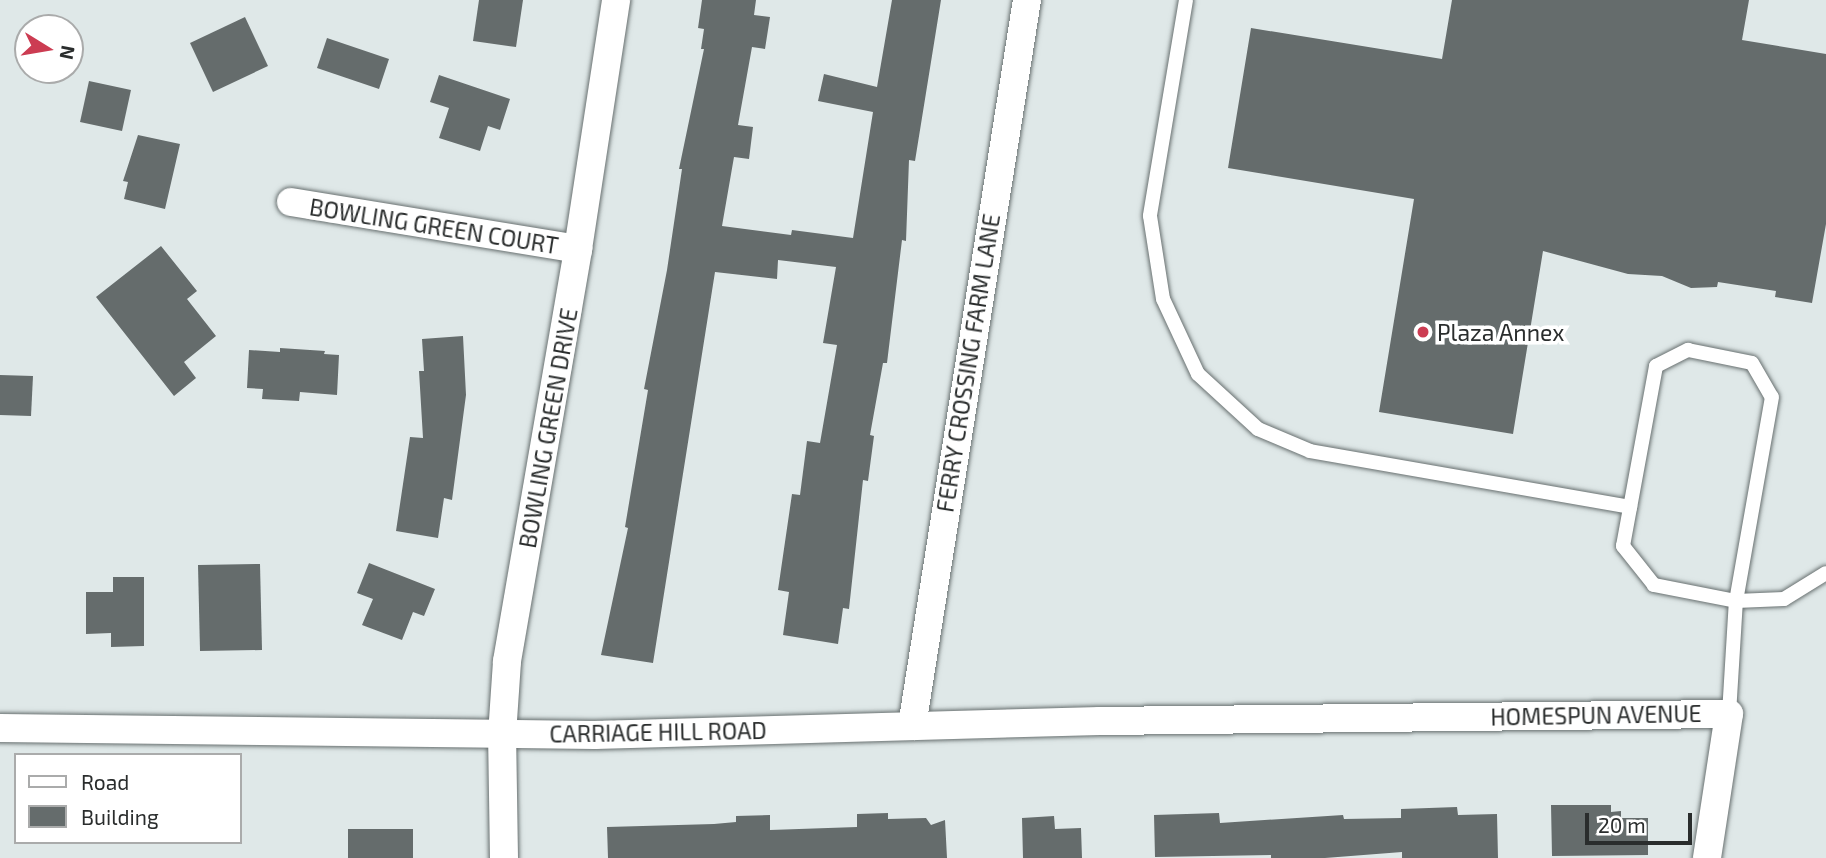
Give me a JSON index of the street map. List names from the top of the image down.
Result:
{
  "streets": {
    "street": [
      "BOWLING GREEN COURT",
      "FERRY CROSSING FARM LANE",
      "BOWLING GREEN DRIVE",
      "HOMESPUN AVENUE",
      "CARRIAGE HILL ROAD"
    ]
  },
  "crossings": [
    ["BOWLING GREEN COURT", "BOWLING GREEN DRIVE"],
    ["FERRY CROSSING FARM LANE", "CARRIAGE HILL ROAD"],
    ["BOWLING GREEN DRIVE", "CARRIAGE HILL ROAD"],
    ["HOMESPUN AVENUE", "CARRIAGE HILL ROAD"]
  ],
  "places": ["Plaza Annex"],
  "legend": ["Road", "Building"],
  "scale_bar": "20 m",
  "north": "right"
}
